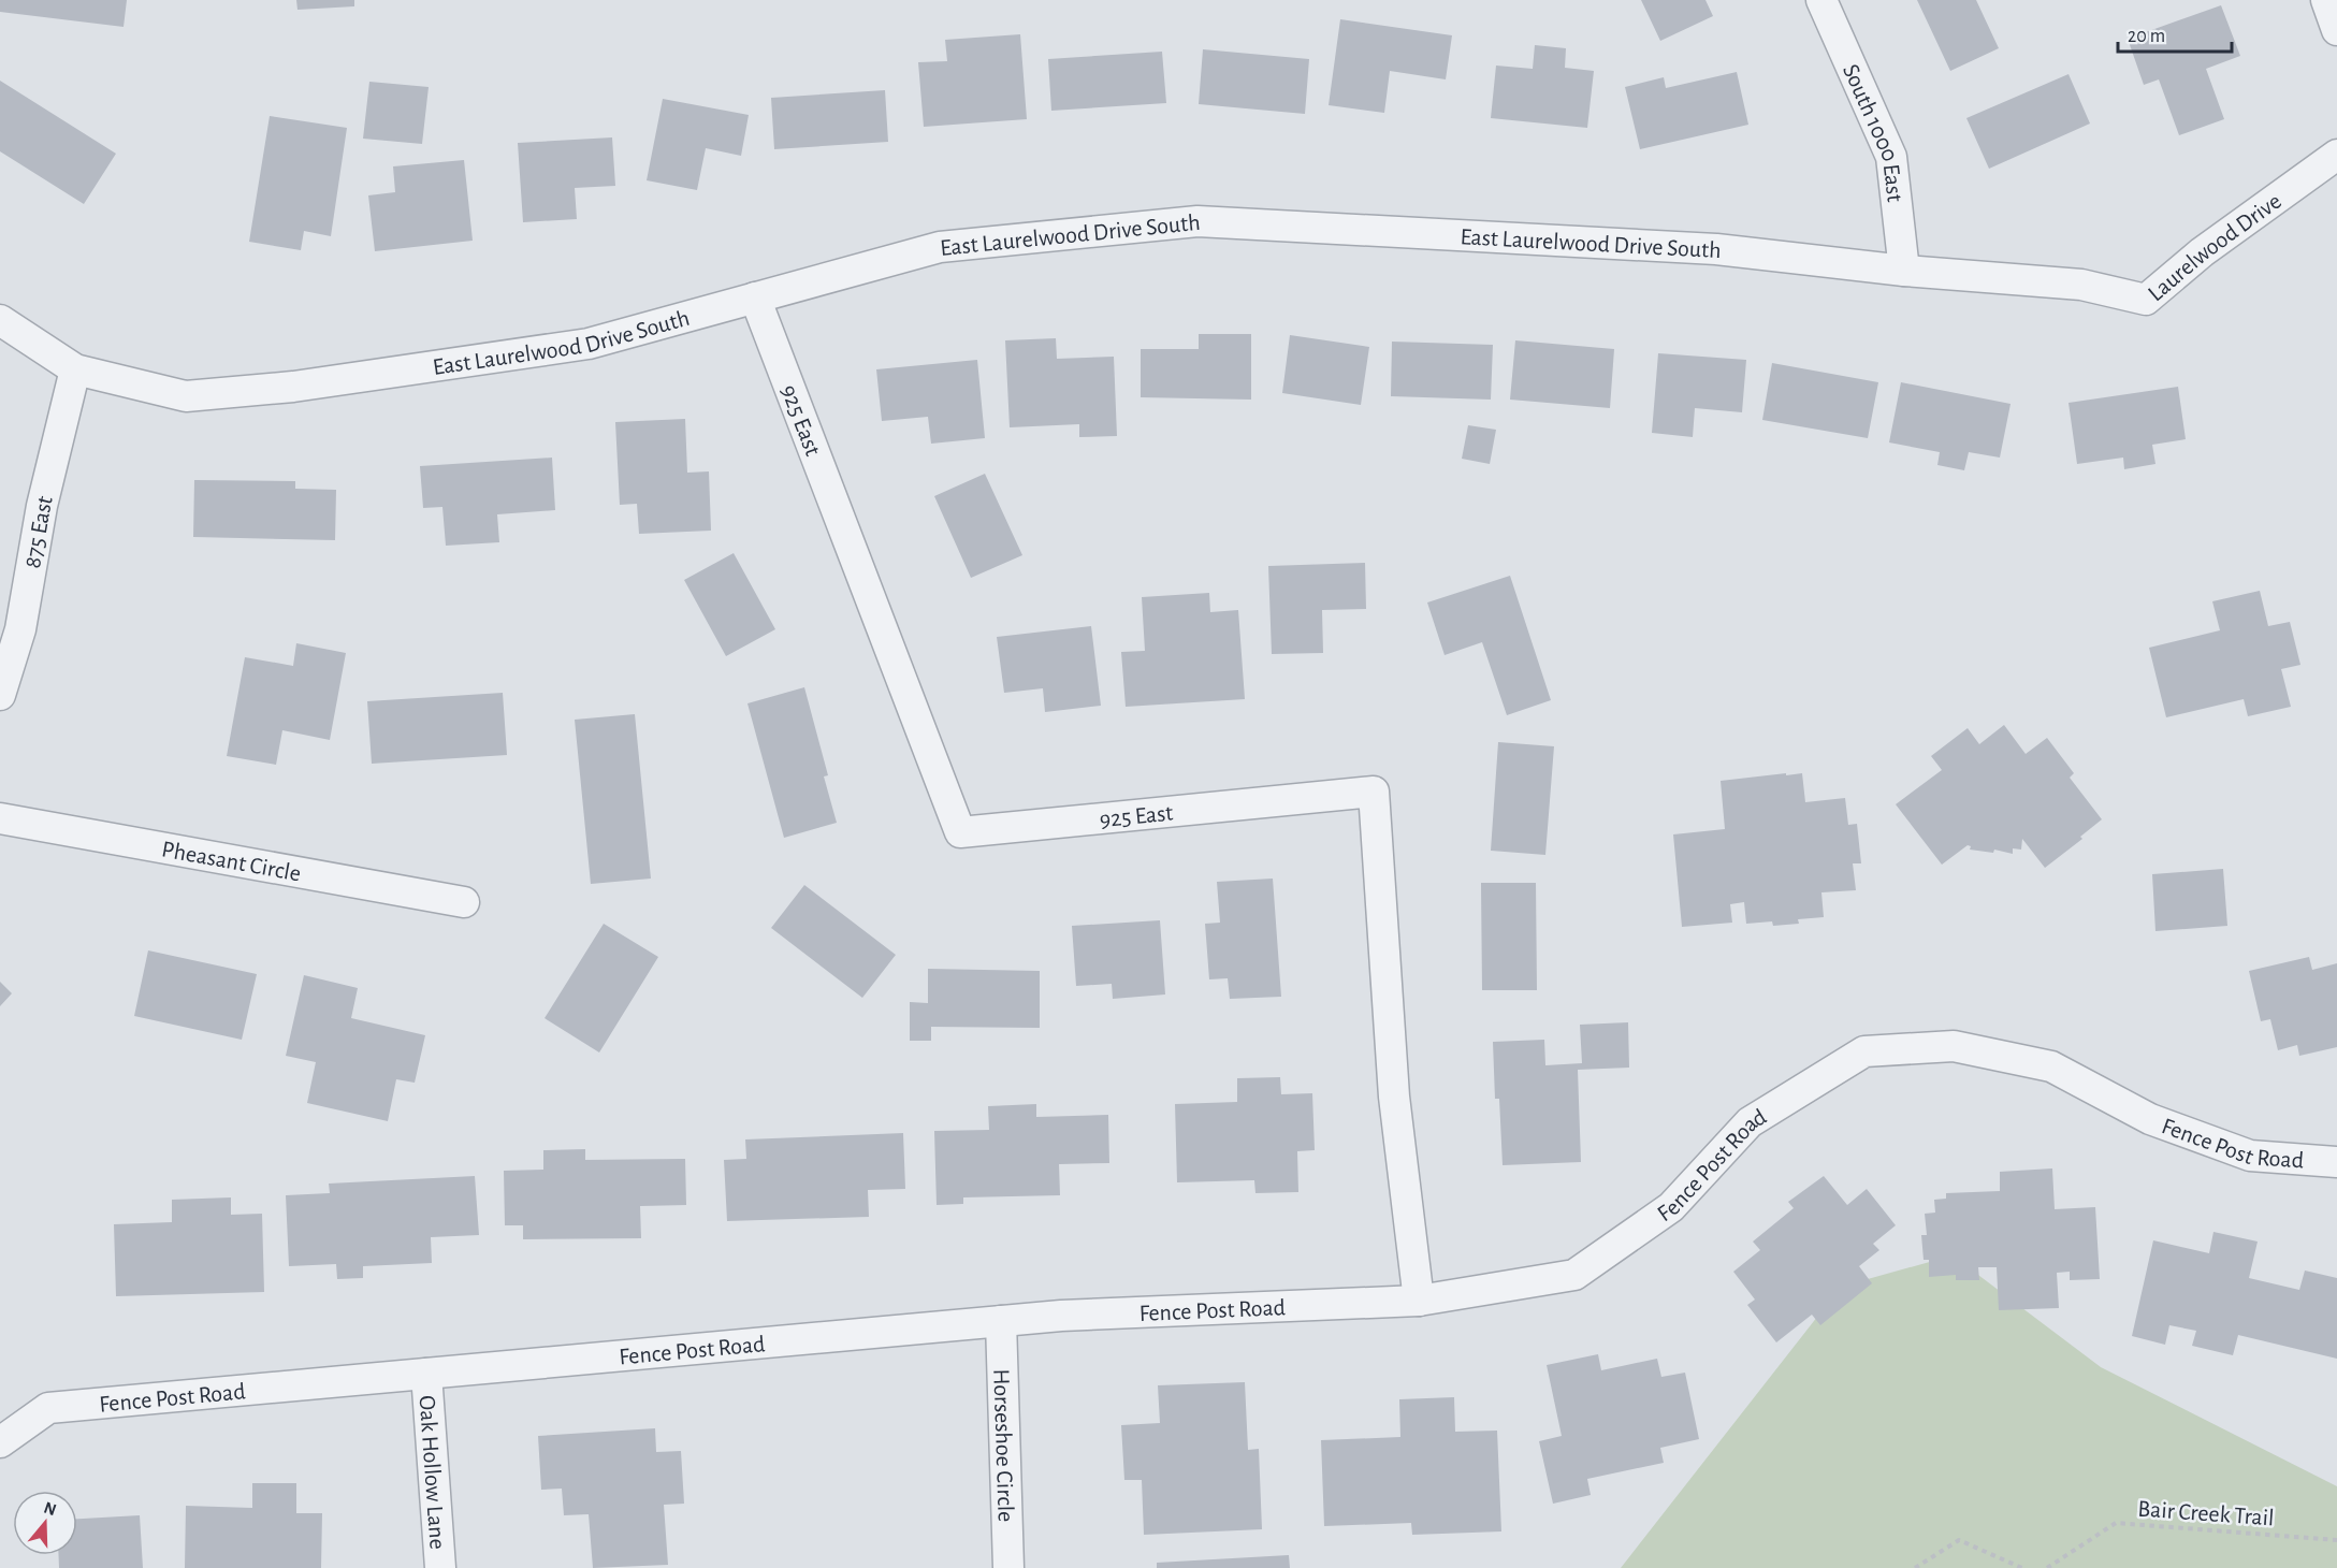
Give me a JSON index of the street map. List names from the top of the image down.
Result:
{
  "streets": {
    "street": [
      "South 1000 East",
      "East Laurelwood Drive South",
      "Laurelwood Drive",
      "925 East",
      "875 East",
      "Pheasant Circle",
      "Fence Post Road",
      "Horseshoe Circle",
      "Oak Hollow Lane"
    ],
    "path": ["Bair Creek Trail"]
  },
  "crossings": [
    ["South 1000 East", "East Laurelwood Drive South"],
    ["East Laurelwood Drive South", "Laurelwood Drive"],
    ["East Laurelwood Drive South", "925 East"],
    ["East Laurelwood Drive South", "875 East"],
    ["925 East", "Fence Post Road"],
    ["Fence Post Road", "Horseshoe Circle"],
    ["Fence Post Road", "Oak Hollow Lane"]
  ],
  "scale_bar": "20 m",
  "north": "top"
}
